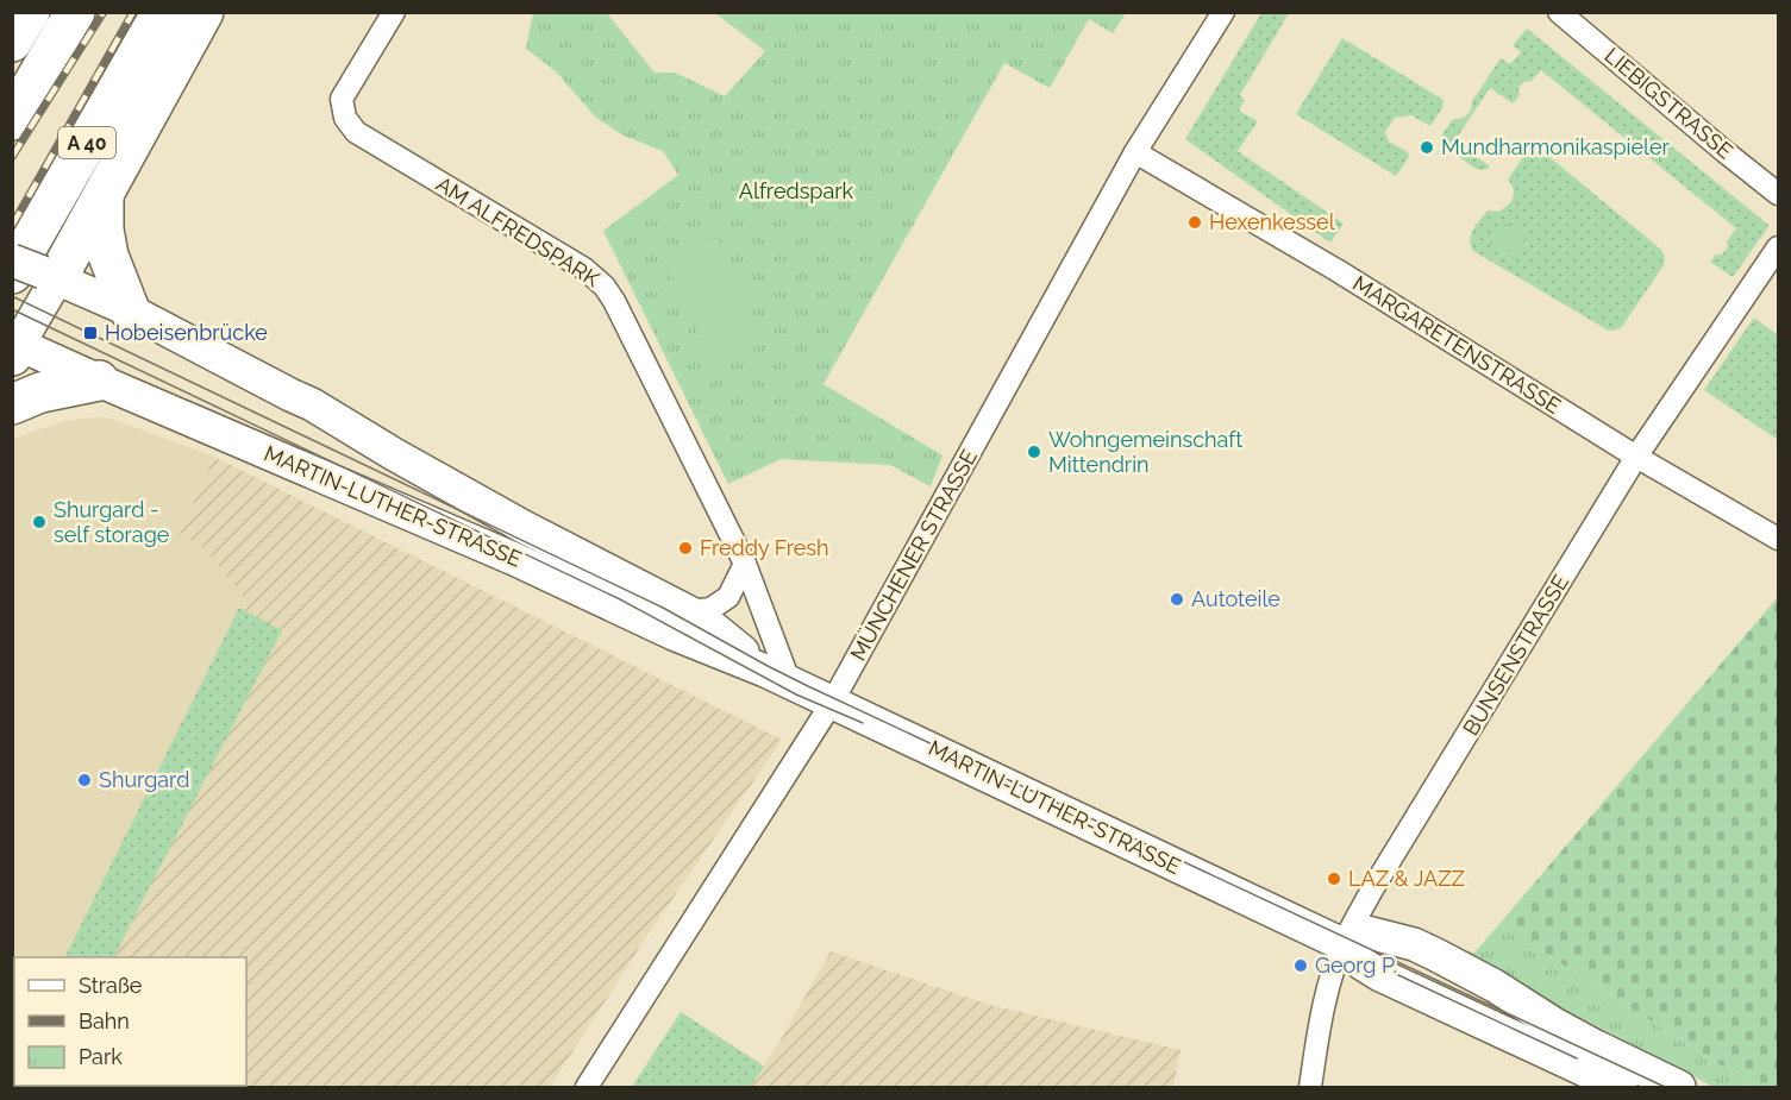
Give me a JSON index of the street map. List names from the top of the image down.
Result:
{
  "streets": {
    "highway": ["A 40"],
    "main road": ["MARTIN-LUTHER-STRASSE"],
    "street": [
      "LIEBIGSTRASSE",
      "AM ALFREDSPARK",
      "MARGARETENSTRASSE",
      "MÜNCHENER STRASSE",
      "BUNSENSTRASSE"
    ]
  },
  "crossings": [
    ["A 40", "MARTIN-LUTHER-STRASSE"],
    ["AM ALFREDSPARK", "MARTIN-LUTHER-STRASSE"],
    ["MARGARETENSTRASSE", "MÜNCHENER STRASSE"],
    ["MARGARETENSTRASSE", "BUNSENSTRASSE"],
    ["MARTIN-LUTHER-STRASSE", "MÜNCHENER STRASSE"],
    ["MARTIN-LUTHER-STRASSE", "BUNSENSTRASSE"]
  ],
  "parks": ["Alfredspark"],
  "places": {
    "other": [
      "Mundharmonikaspieler",
      "Hexenkessel",
      "Wohngemeinschaft Mittendrin",
      "Shurgard - self storage",
      "Freddy Fresh",
      "Autoteile",
      "Shurgard",
      "LAZ & JAZZ",
      "Georg P."
    ],
    "transit": ["Hobeisenbrücke"]
  },
  "legend": ["Straße", "Bahn", "Park"]
}
